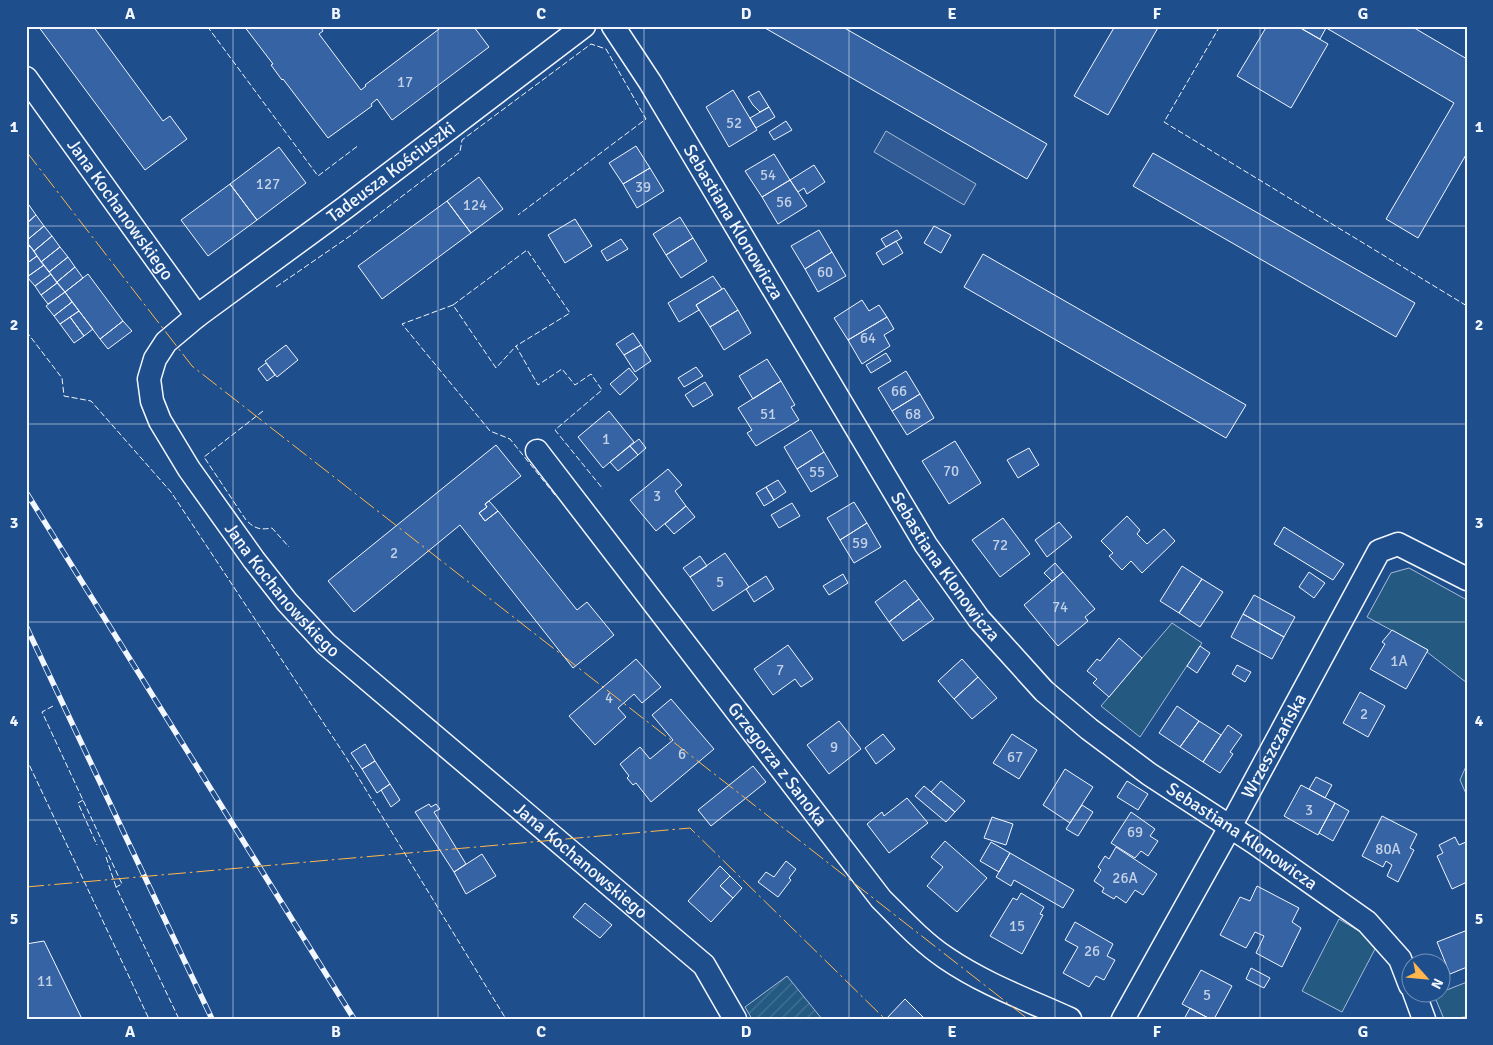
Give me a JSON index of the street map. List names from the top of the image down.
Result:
{
  "streets": {
    "street": [
      "Tadeusza Kościuszki",
      "Jana Kochanowskiego",
      "Sebastiana Klonowicza",
      "Wrzeszczańska",
      "Grzegorza z Sanoka"
    ]
  },
  "crossings": [
    ["Tadeusza Kościuszki", "Jana Kochanowskiego"],
    ["Sebastiana Klonowicza", "Wrzeszczańska"]
  ],
  "house_numbers": [
    "17",
    "52",
    "54",
    "127",
    "39",
    "56",
    "124",
    "60",
    "64",
    "66",
    "51",
    "68",
    "1",
    "70",
    "55",
    "3",
    "59",
    "72",
    "2",
    "5",
    "74",
    "1A",
    "7",
    "4",
    "2",
    "9",
    "6",
    "67",
    "3",
    "69",
    "80A",
    "26A",
    "15",
    "26",
    "11",
    "5"
  ],
  "north": "bottom right",
  "grid": {
    "columns": [
      "A",
      "B",
      "C",
      "D",
      "E",
      "F",
      "G"
    ],
    "rows": [
      "1",
      "2",
      "3",
      "4",
      "5"
    ]
  }
}
